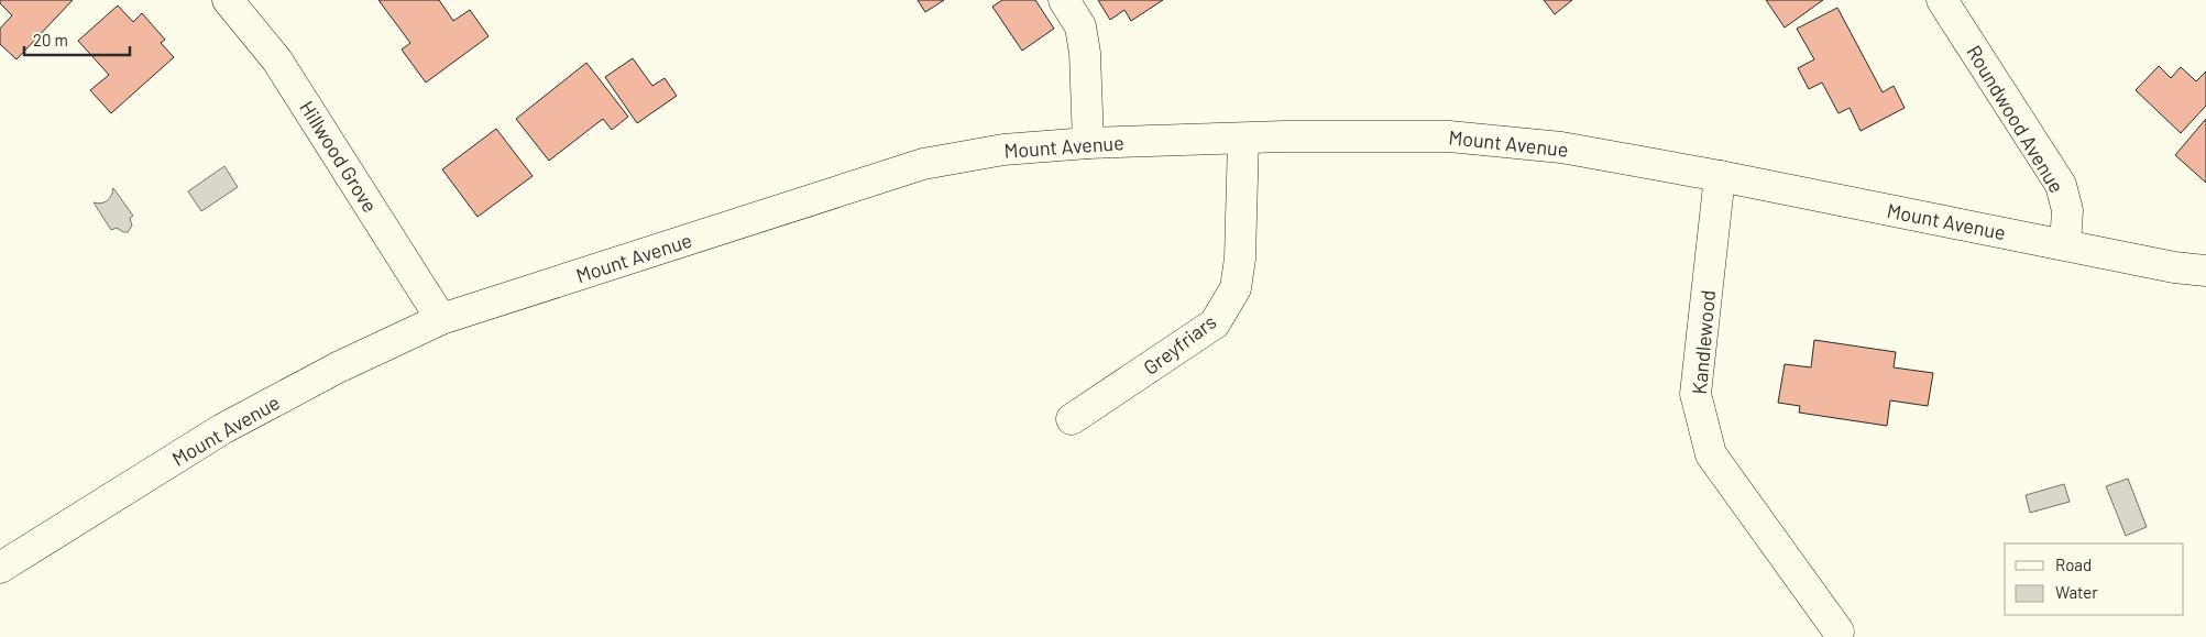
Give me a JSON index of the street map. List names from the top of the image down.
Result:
{
  "streets": {
    "street": [
      "Roundwood Avenue",
      "Mount Avenue",
      "Hillwood Grove",
      "Kandlewood",
      "Greyfriars"
    ]
  },
  "crossings": [
    ["Roundwood Avenue", "Mount Avenue"],
    ["Mount Avenue", "Hillwood Grove"],
    ["Mount Avenue", "Kandlewood"],
    ["Mount Avenue", "Greyfriars"]
  ],
  "legend": ["Road", "Water"],
  "scale_bar": "20 m"
}
